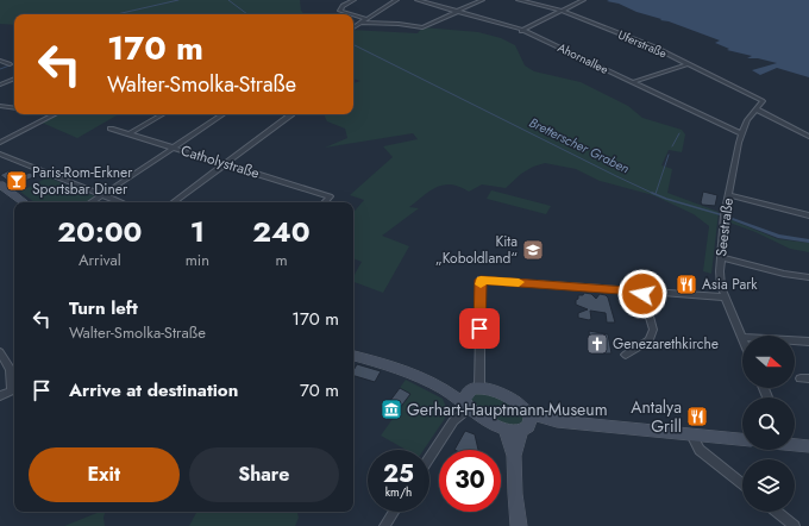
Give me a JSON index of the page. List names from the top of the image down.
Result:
{
  "streets": {
    "street": [
      "Uferstraße",
      "Ahornallee",
      "Catholystraße",
      "Seestraße"
    ]
  },
  "crossings": [
    ["Uferstraße", "Seestraße"],
    ["Ahornallee", "Seestraße"]
  ],
  "water": ["Bretterscher Graben"],
  "places": {
    "bar": ["Paris-Rom-Erkner Sportsbar Diner"],
    "school or university": ["Kita „Koboldland“"],
    "restaurant": ["Asia Park", "Antalya Grill"],
    "church": ["Genezarethkirche"],
    "museum": ["Gerhart-Hauptmann-Museum"]
  },
  "north": "right",
  "page": {
    "turn": ["170 m", "Walter-Smolka-Straße"],
    "eta": [
      "20:00",
      "Arrival",
      "1",
      "min",
      "240",
      "m"
    ],
    "list": [
      {
        "name": "Turn left",
        "note": "Walter-Smolka-Straße",
        "value": "170 m"
      },
      {
        "name": "Arrive at destination",
        "value": "70 m"
      }
    ],
    "buttons": ["Exit", "Share"],
    "speed": "25 km/h",
    "limit": "30"
  }
}
